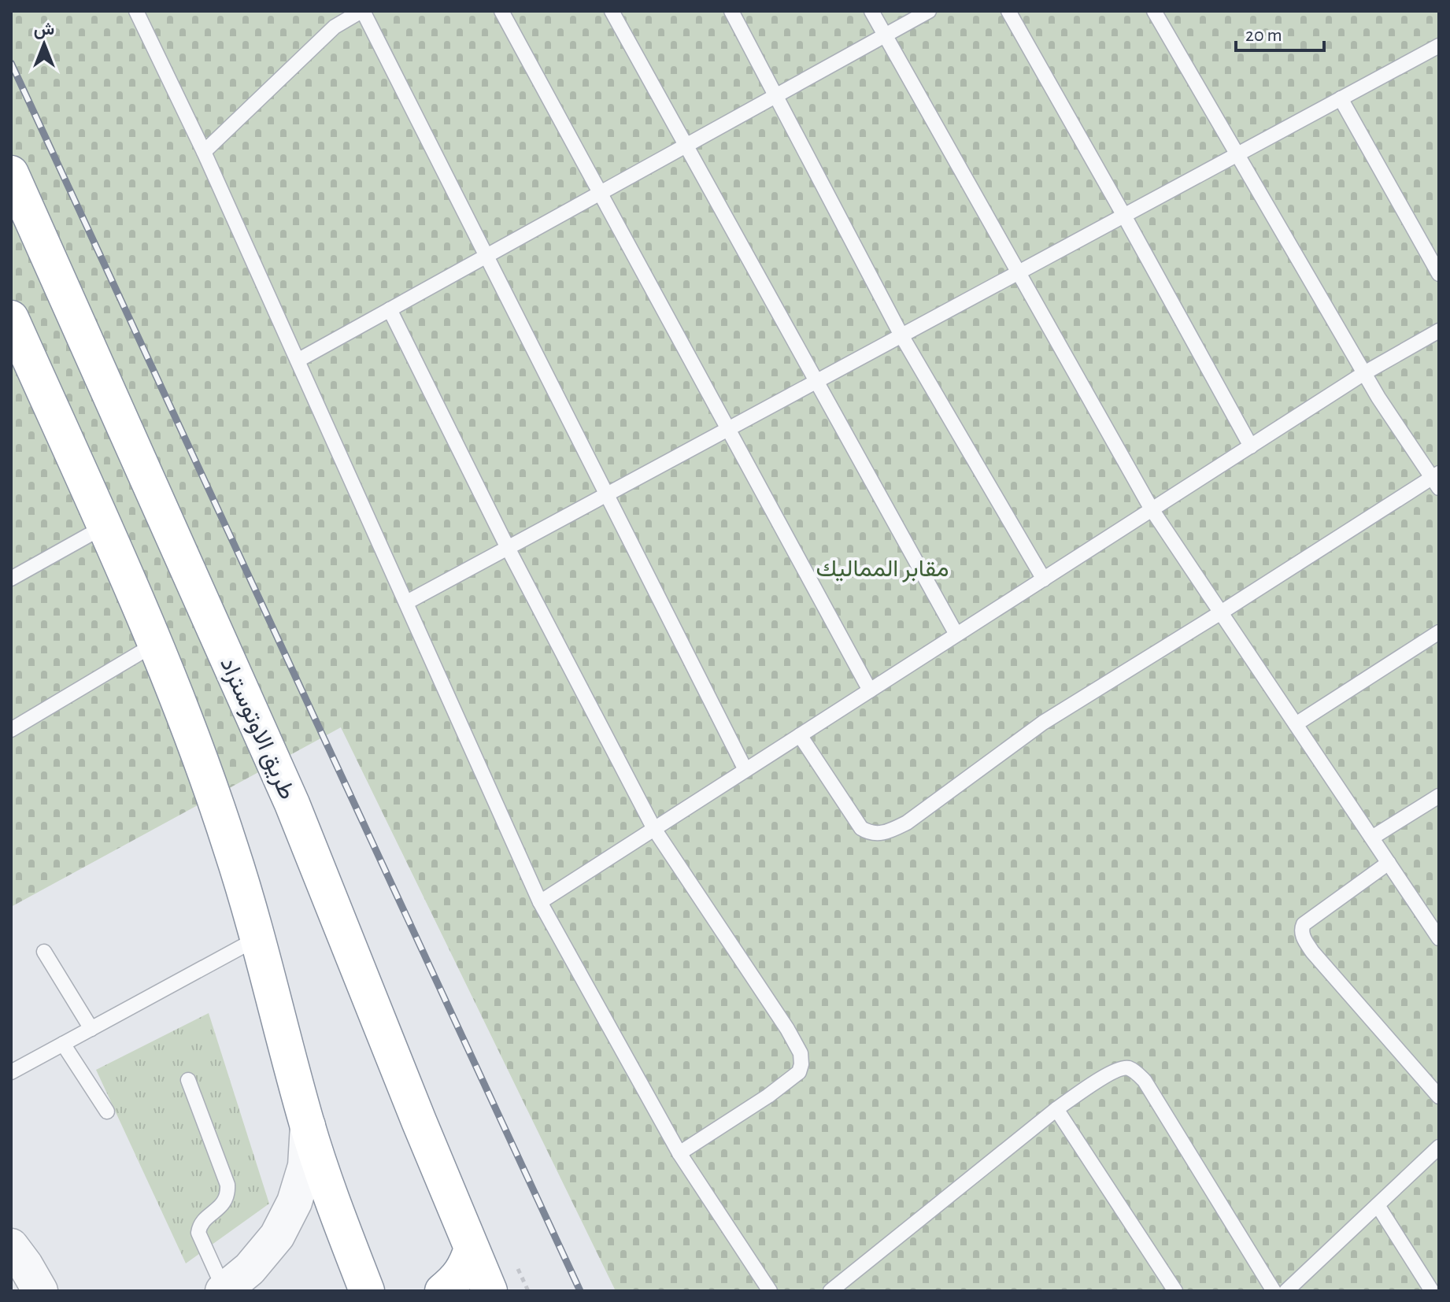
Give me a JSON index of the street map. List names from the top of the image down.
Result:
{
  "streets": {
    "highway": ["طريق الاوتوستراد"]
  },
  "parks": ["مقابر المماليك"],
  "scale_bar": "20 m",
  "north": "top"
}
